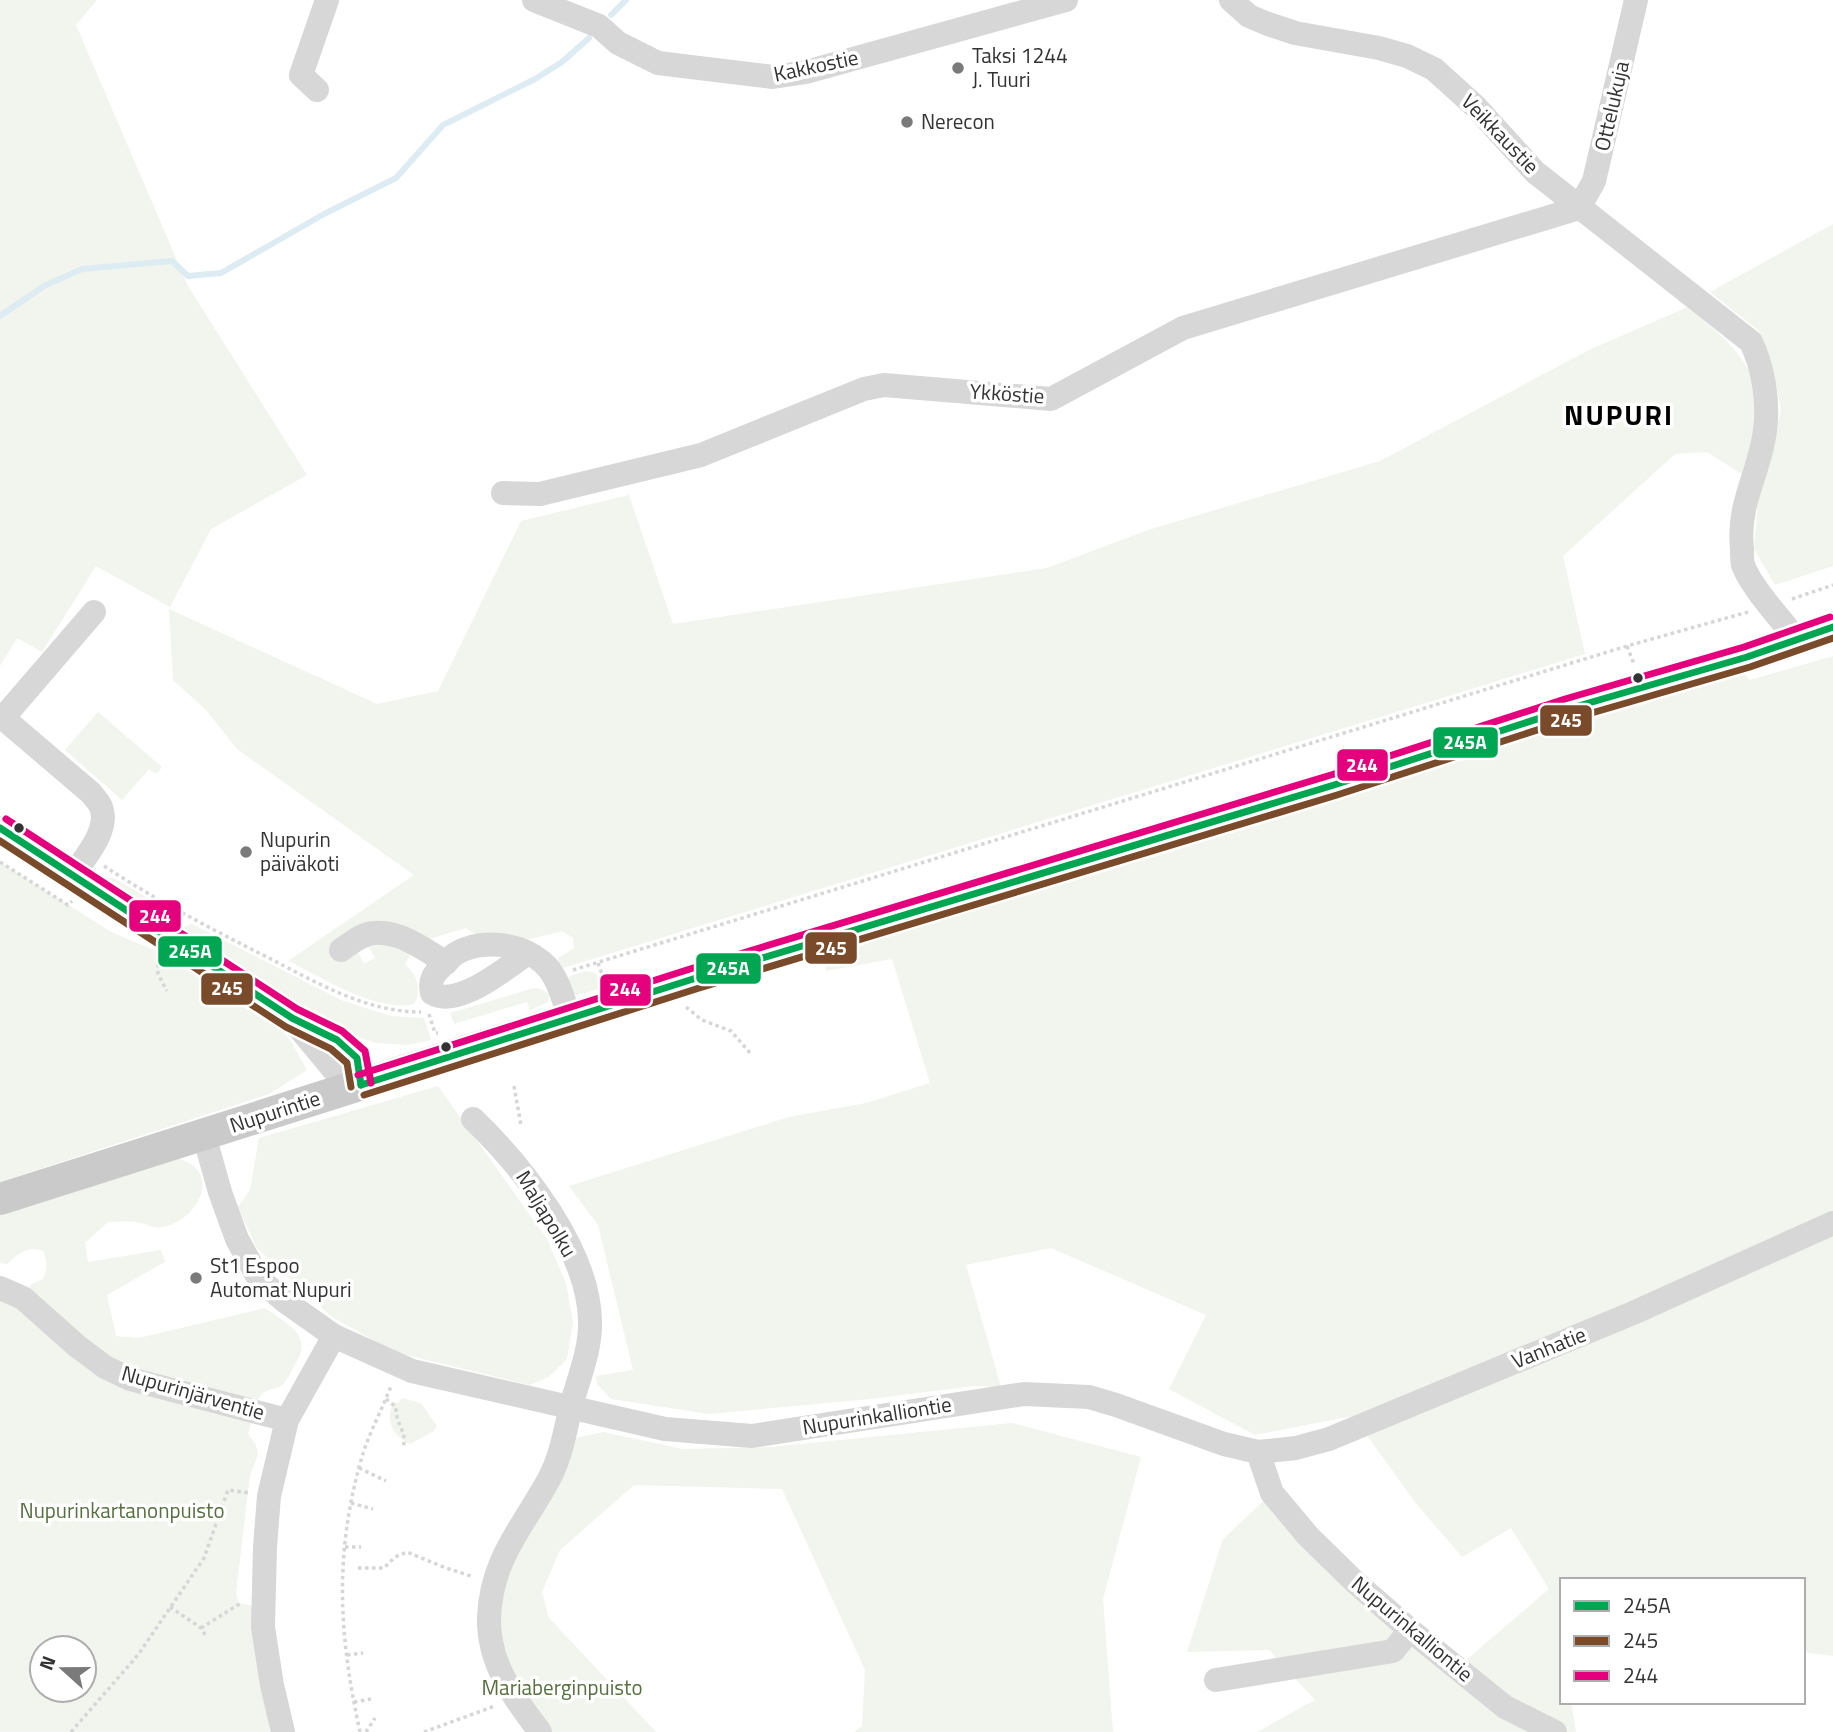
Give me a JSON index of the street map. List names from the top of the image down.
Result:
{
  "streets": {
    "main road": ["Nupurintie"],
    "street": [
      "Kakkostie",
      "Ottelukuja",
      "Veikkaustie",
      "Ykköstie",
      "Maljapolku",
      "Vanhatie",
      "Nupurinjärventie",
      "Nupurinkalliontie"
    ]
  },
  "crossings": [
    ["Ottelukuja", "Veikkaustie"],
    ["Ottelukuja", "Ykköstie"],
    ["Veikkaustie", "Ykköstie"],
    ["Veikkaustie", "Nupurintie"],
    ["Nupurintie", "Nupurinkalliontie"],
    ["Maljapolku", "Nupurinkalliontie"],
    ["Vanhatie", "Nupurinkalliontie"]
  ],
  "districts": ["NUPURI"],
  "parks": ["Nupurinkartanonpuisto", "Mariaberginpuisto"],
  "places": [
    "Taksi 1244 J. Tuuri",
    "Nerecon",
    "Nupurin päiväkoti",
    "St1 Espoo Automat Nupuri"
  ],
  "lines": ["transit line 244", "transit line 245A", "transit line 245"],
  "legend": ["245A", "245", "244"],
  "north": "left"
}
